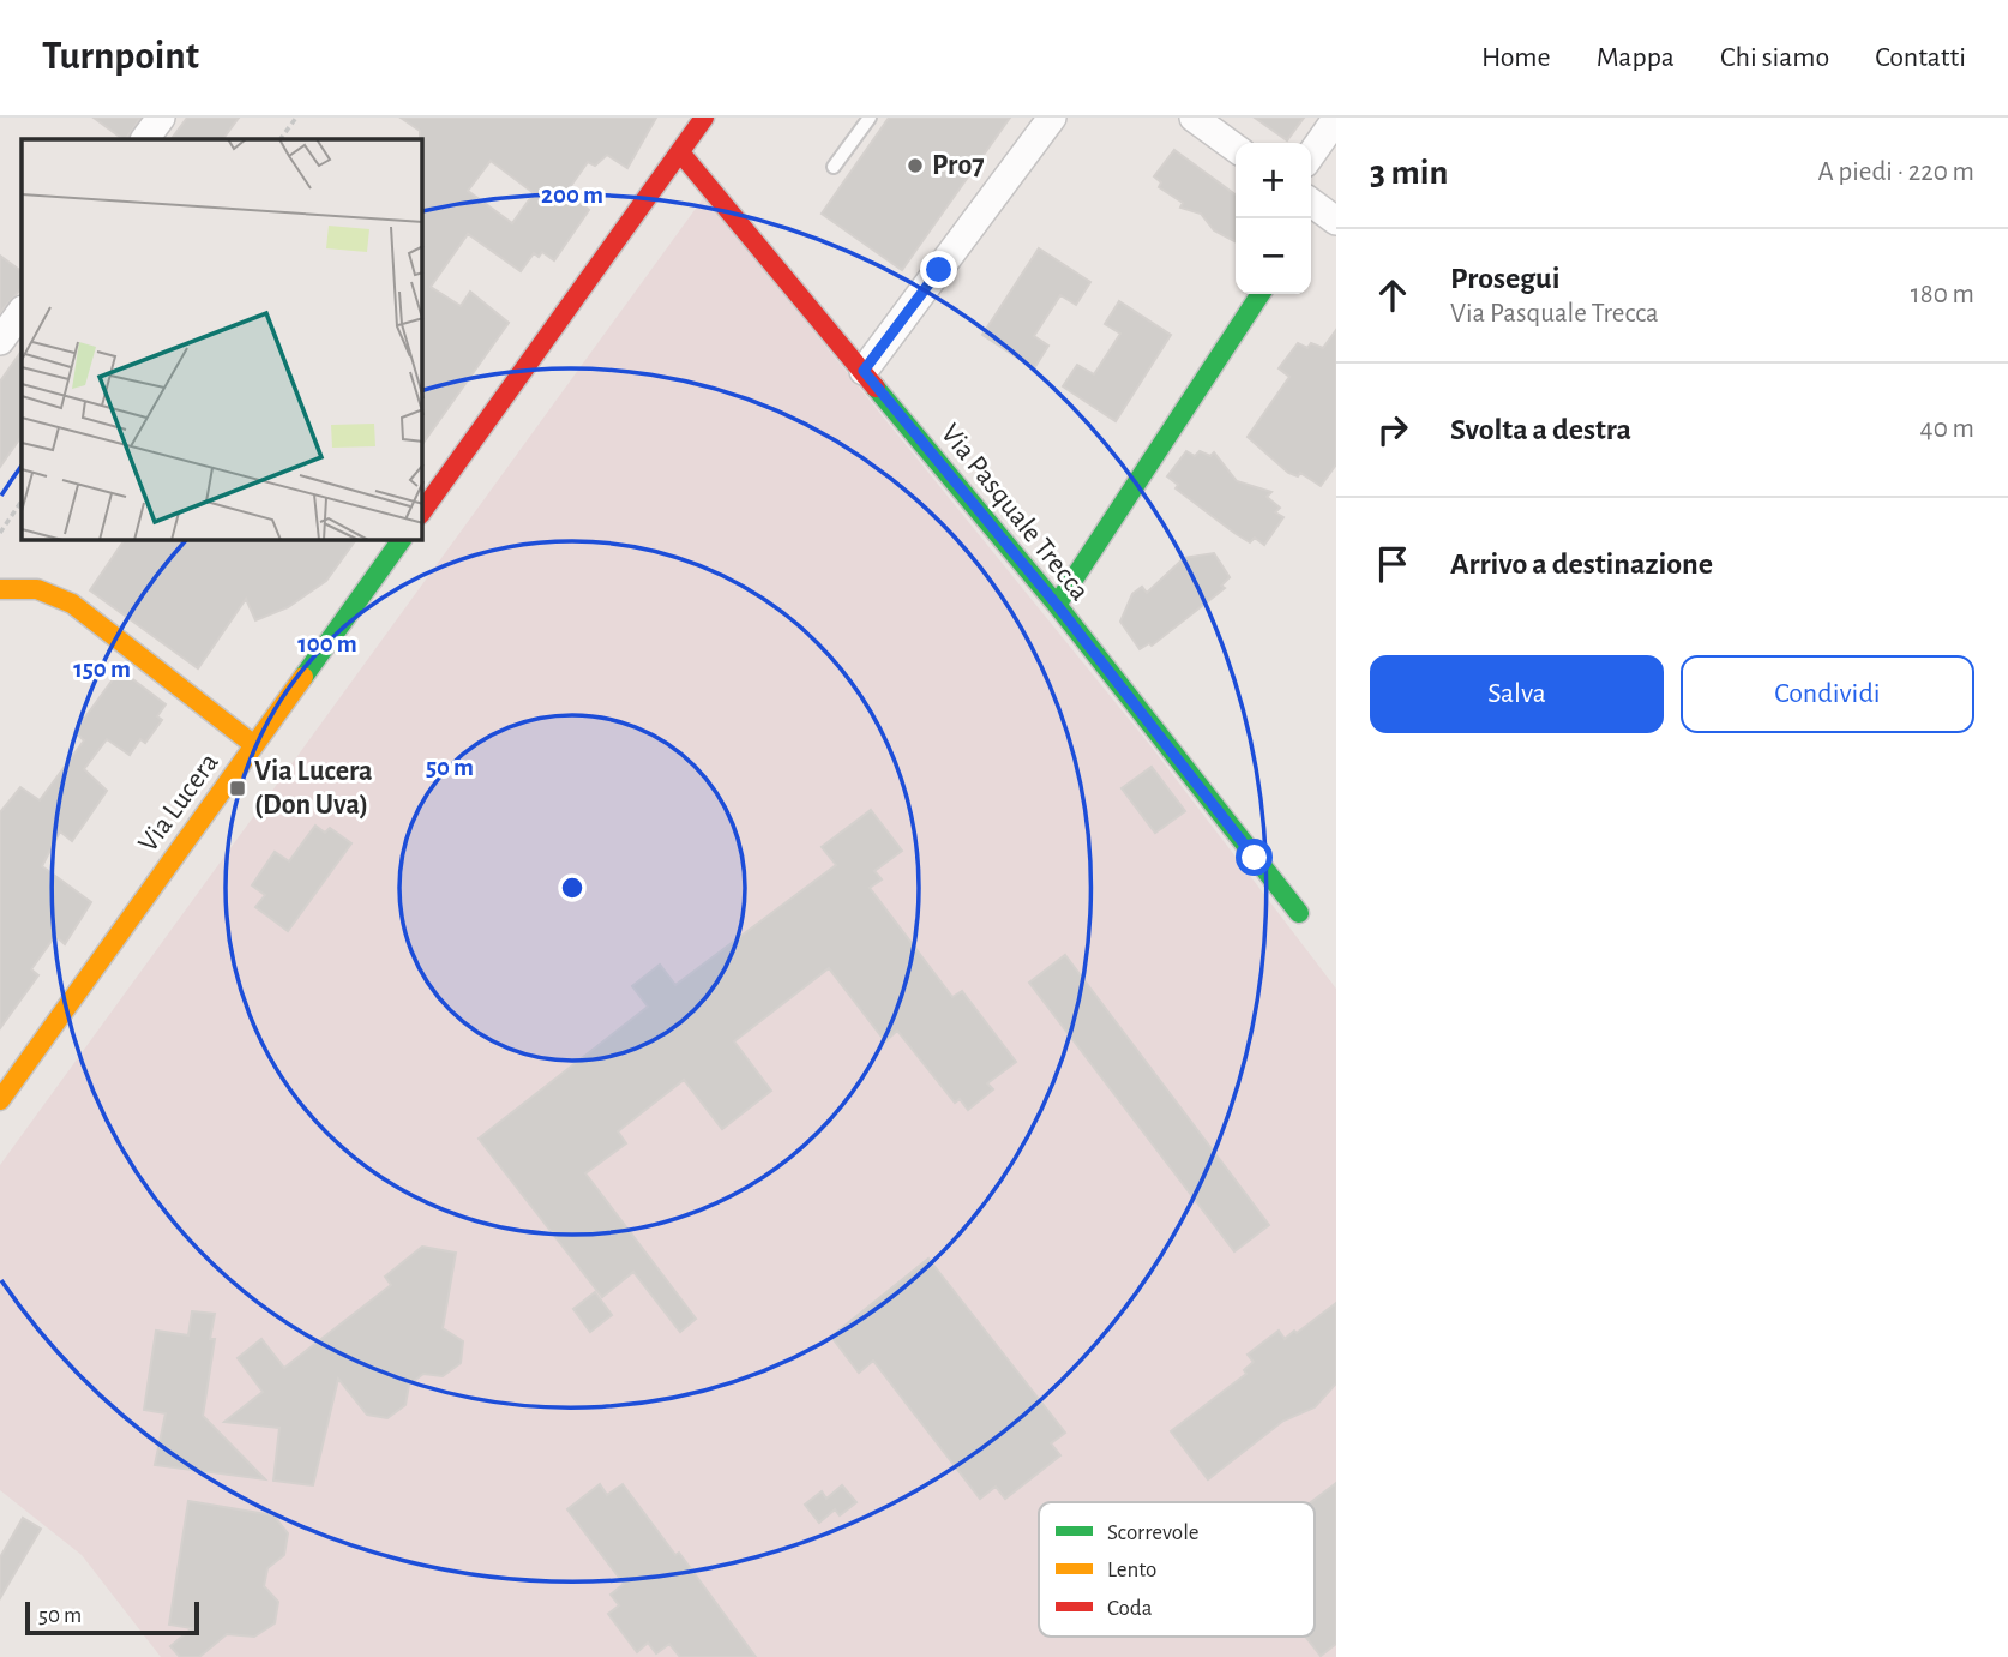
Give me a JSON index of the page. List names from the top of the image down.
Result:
{
  "streets": {
    "street": ["Via Pasquale Trecca", "Via Lucera"]
  },
  "places": {
    "other": ["Pro7"],
    "transit": ["Via Lucera (Don Uva)"]
  },
  "legend": ["Scorrevole", "Lento", "Coda"],
  "scale_bar": "50 m",
  "page": {
    "header": "Turnpoint",
    "nav": [
      "Home",
      "Mappa",
      "Chi siamo",
      "Contatti"
    ],
    "heading": ["3 min", "A piedi · 220 m"],
    "map_buttons": ["+", "−"],
    "list": [
      ["Prosegui", "Via Pasquale Trecca", "180 m"],
      ["Svolta a destra", "40 m"],
      "Arrivo a destinazione"
    ],
    "buttons": ["Salva", "Condividi"],
    "scale": "50 m"
  },
  "rings": [
    "200 m",
    "100 m",
    "150 m",
    "50 m"
  ]
}
